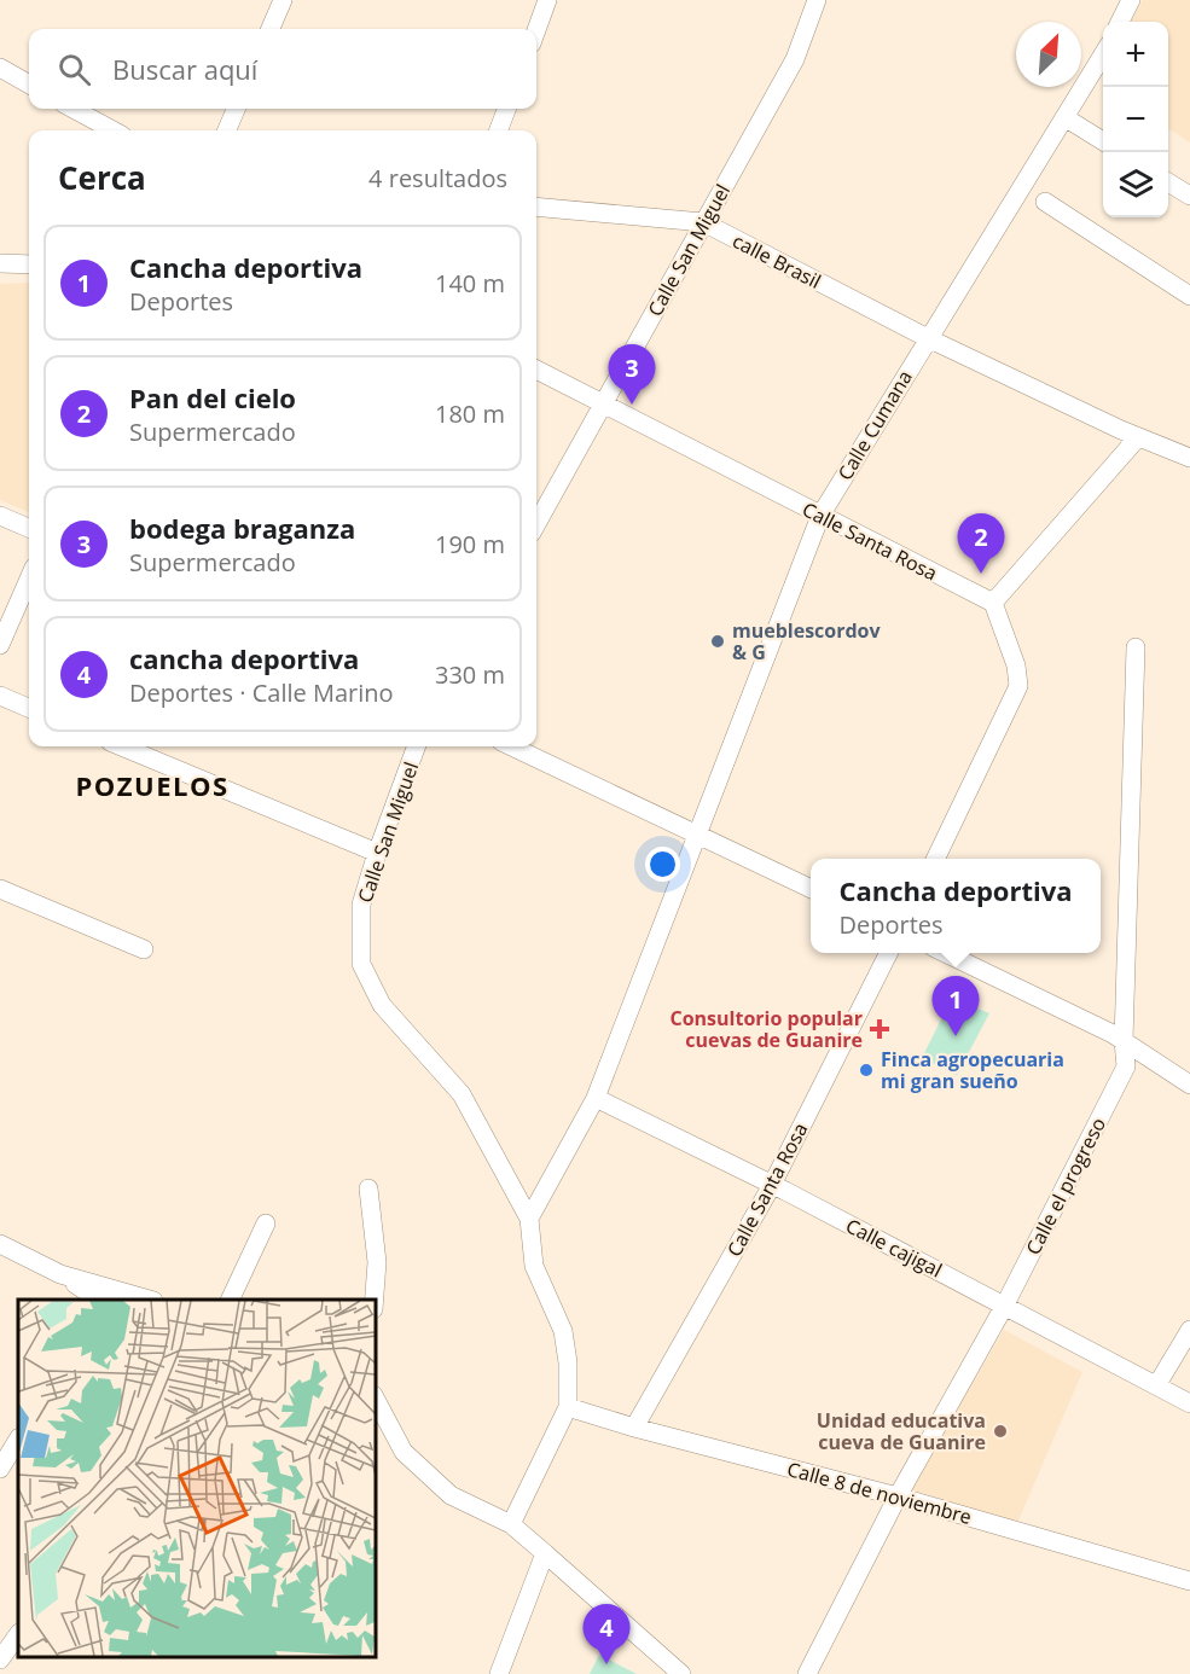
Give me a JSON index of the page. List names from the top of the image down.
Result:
{
  "streets": {
    "street": [
      "Calle San Miguel",
      "calle Brasil",
      "Calle Cumana",
      "Calle Santa Rosa",
      "Calle el progreso",
      "Calle cajigal",
      "Calle 8 de noviembre"
    ]
  },
  "crossings": [
    ["Calle San Miguel", "calle Brasil"],
    ["Calle San Miguel", "Calle Santa Rosa"],
    ["Calle San Miguel", "Calle 8 de noviembre"],
    ["calle Brasil", "Calle Cumana"],
    ["Calle Cumana", "Calle Santa Rosa"],
    ["Calle Santa Rosa", "Calle cajigal"],
    ["Calle Santa Rosa", "Calle 8 de noviembre"],
    ["Calle el progreso", "Calle cajigal"],
    ["Calle el progreso", "Calle 8 de noviembre"]
  ],
  "districts": ["POZUELOS"],
  "places": {
    "other": ["mueblescordov & G", "Finca agropecuaria mi gran sueño", "Unidad educativa cueva de Guanire"],
    "health": ["Consultorio popular cuevas de Guanire"]
  },
  "north": "top right",
  "page": {
    "map_buttons": ["+", "−"],
    "search": "Buscar aquí",
    "heading": ["Cerca", "4 resultados"],
    "list": [
      {
        "mark": "1",
        "name": "Cancha deportiva",
        "note": "Deportes",
        "value": "140 m"
      },
      {
        "mark": "2",
        "name": "Pan del cielo",
        "note": "Supermercado",
        "value": "180 m"
      },
      {
        "mark": "3",
        "name": "bodega braganza",
        "note": "Supermercado",
        "value": "190 m"
      },
      {
        "mark": "4",
        "name": "cancha deportiva",
        "note": "Deportes · Calle Marino",
        "value": "330 m"
      }
    ],
    "pins": [
      "3",
      "2",
      "1",
      "4"
    ],
    "popup": ["Cancha deportiva", "Deportes"]
  }
}
